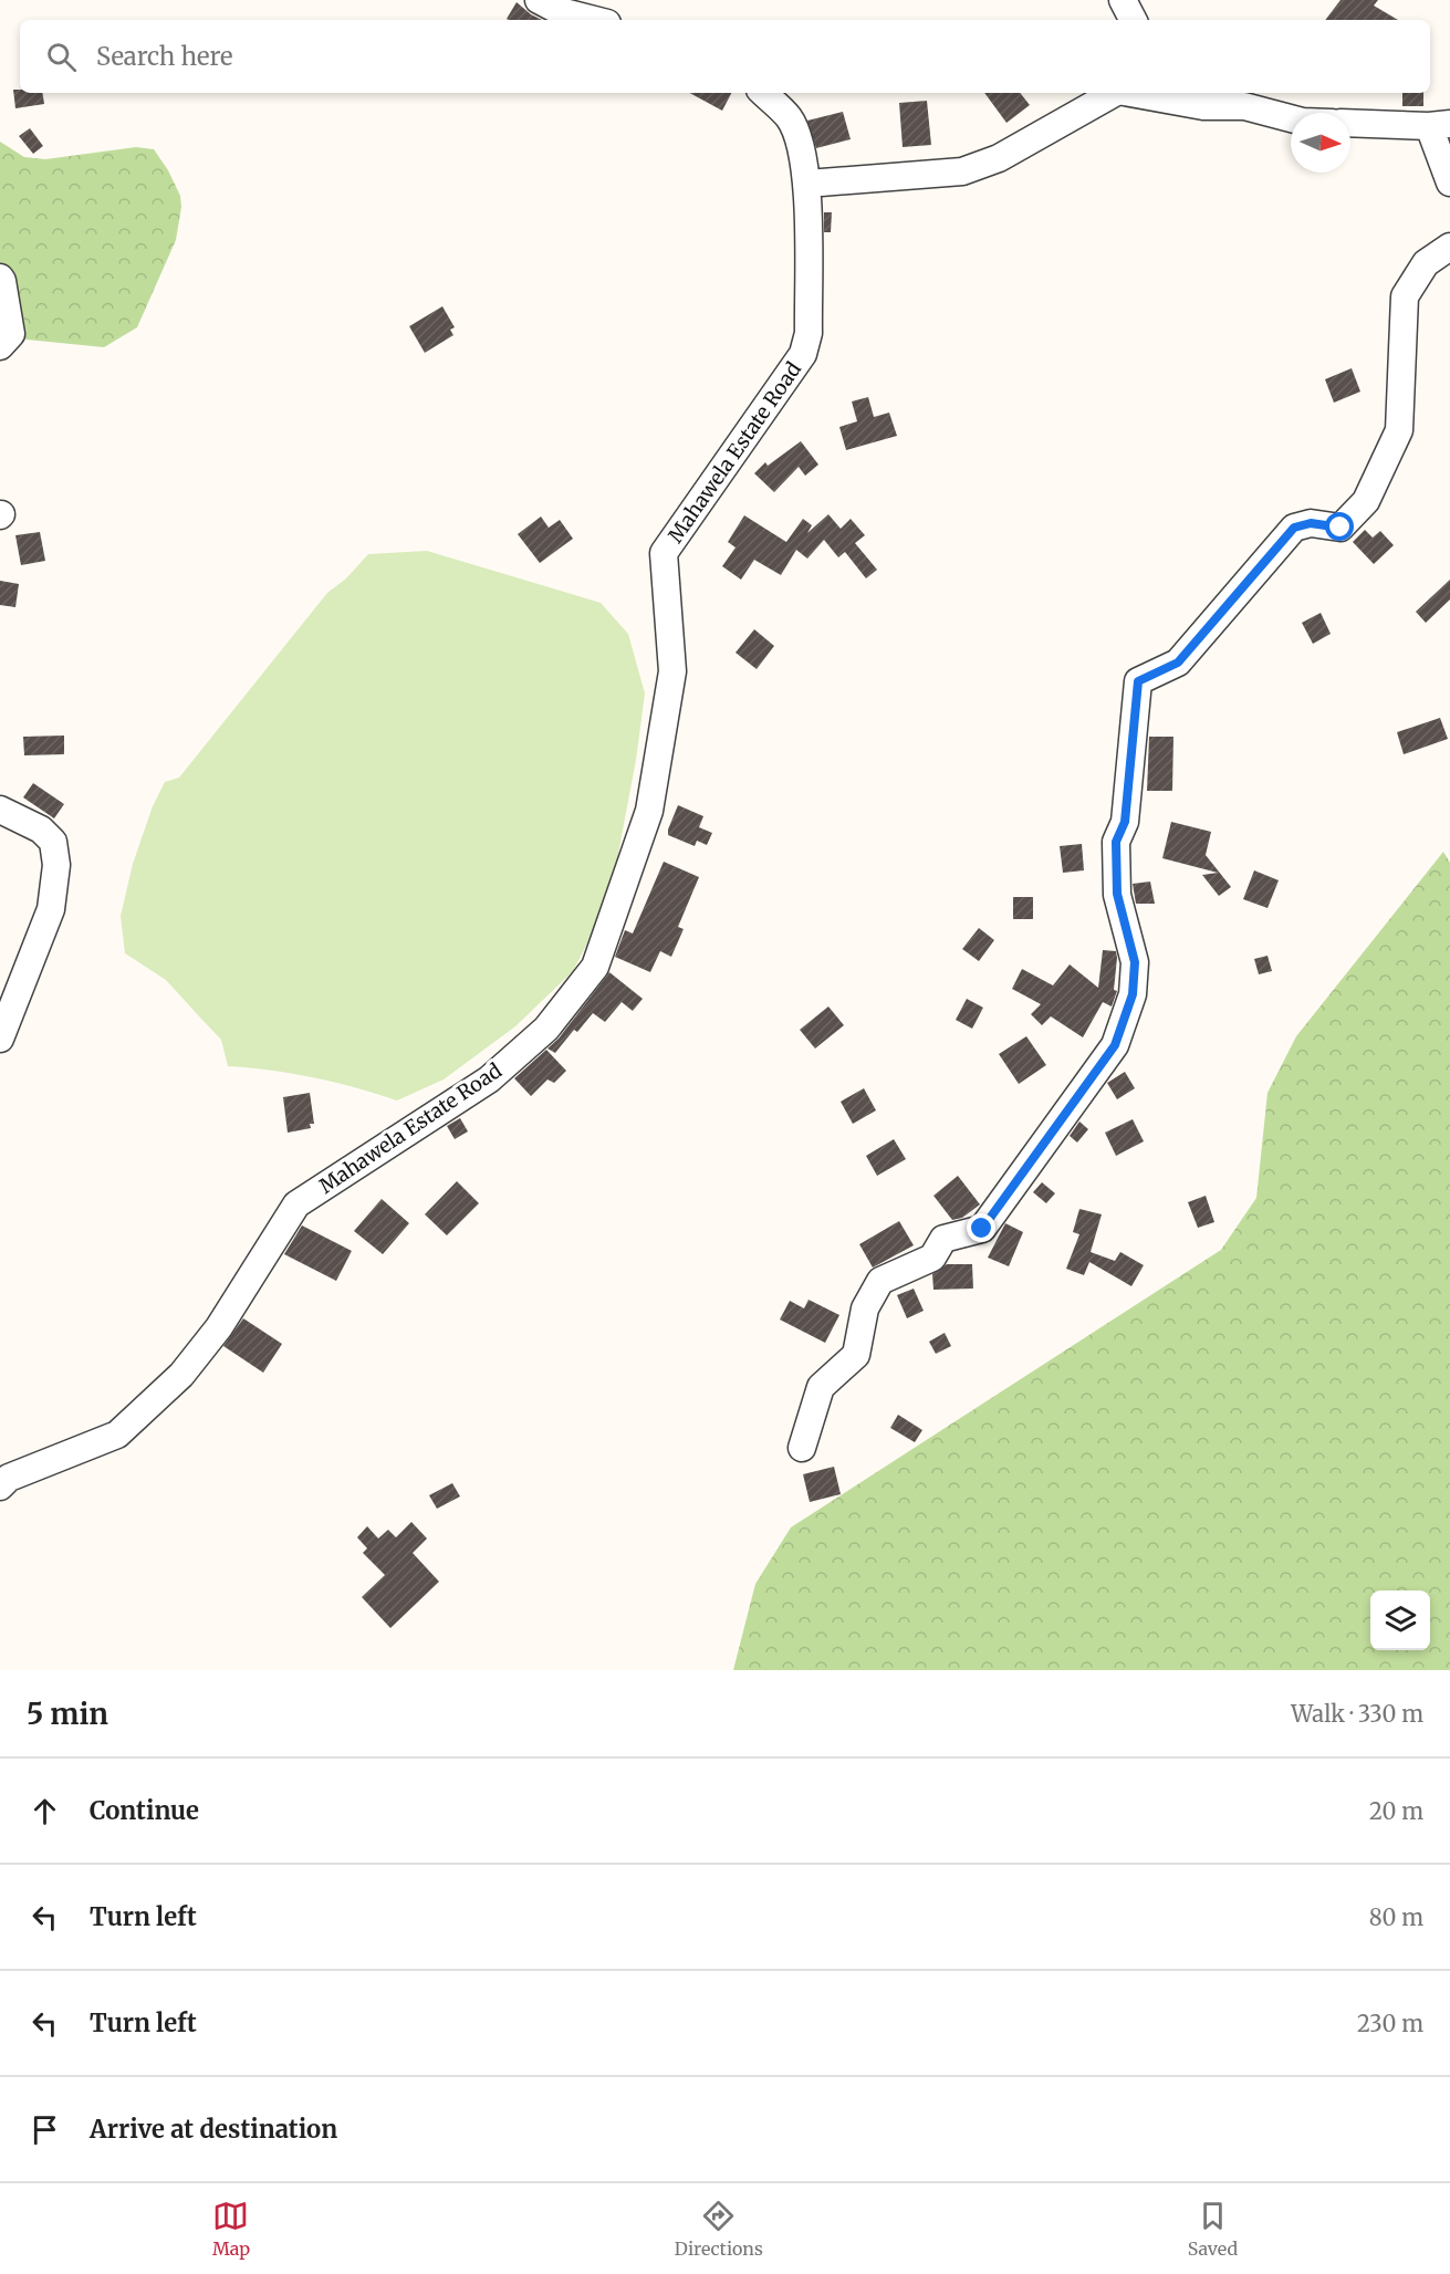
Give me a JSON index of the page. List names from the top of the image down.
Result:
{
  "streets": {
    "street": ["Mahawela Estate Road"]
  },
  "north": "right",
  "page": {
    "search": "Search here",
    "heading": ["5 min", "Walk · 330 m"],
    "list": [
      ["Continue", "20 m"],
      ["Turn left", "80 m"],
      ["Turn left", "230 m"],
      "Arrive at destination"
    ],
    "nav": ["Map", "Directions", "Saved"]
  }
}
